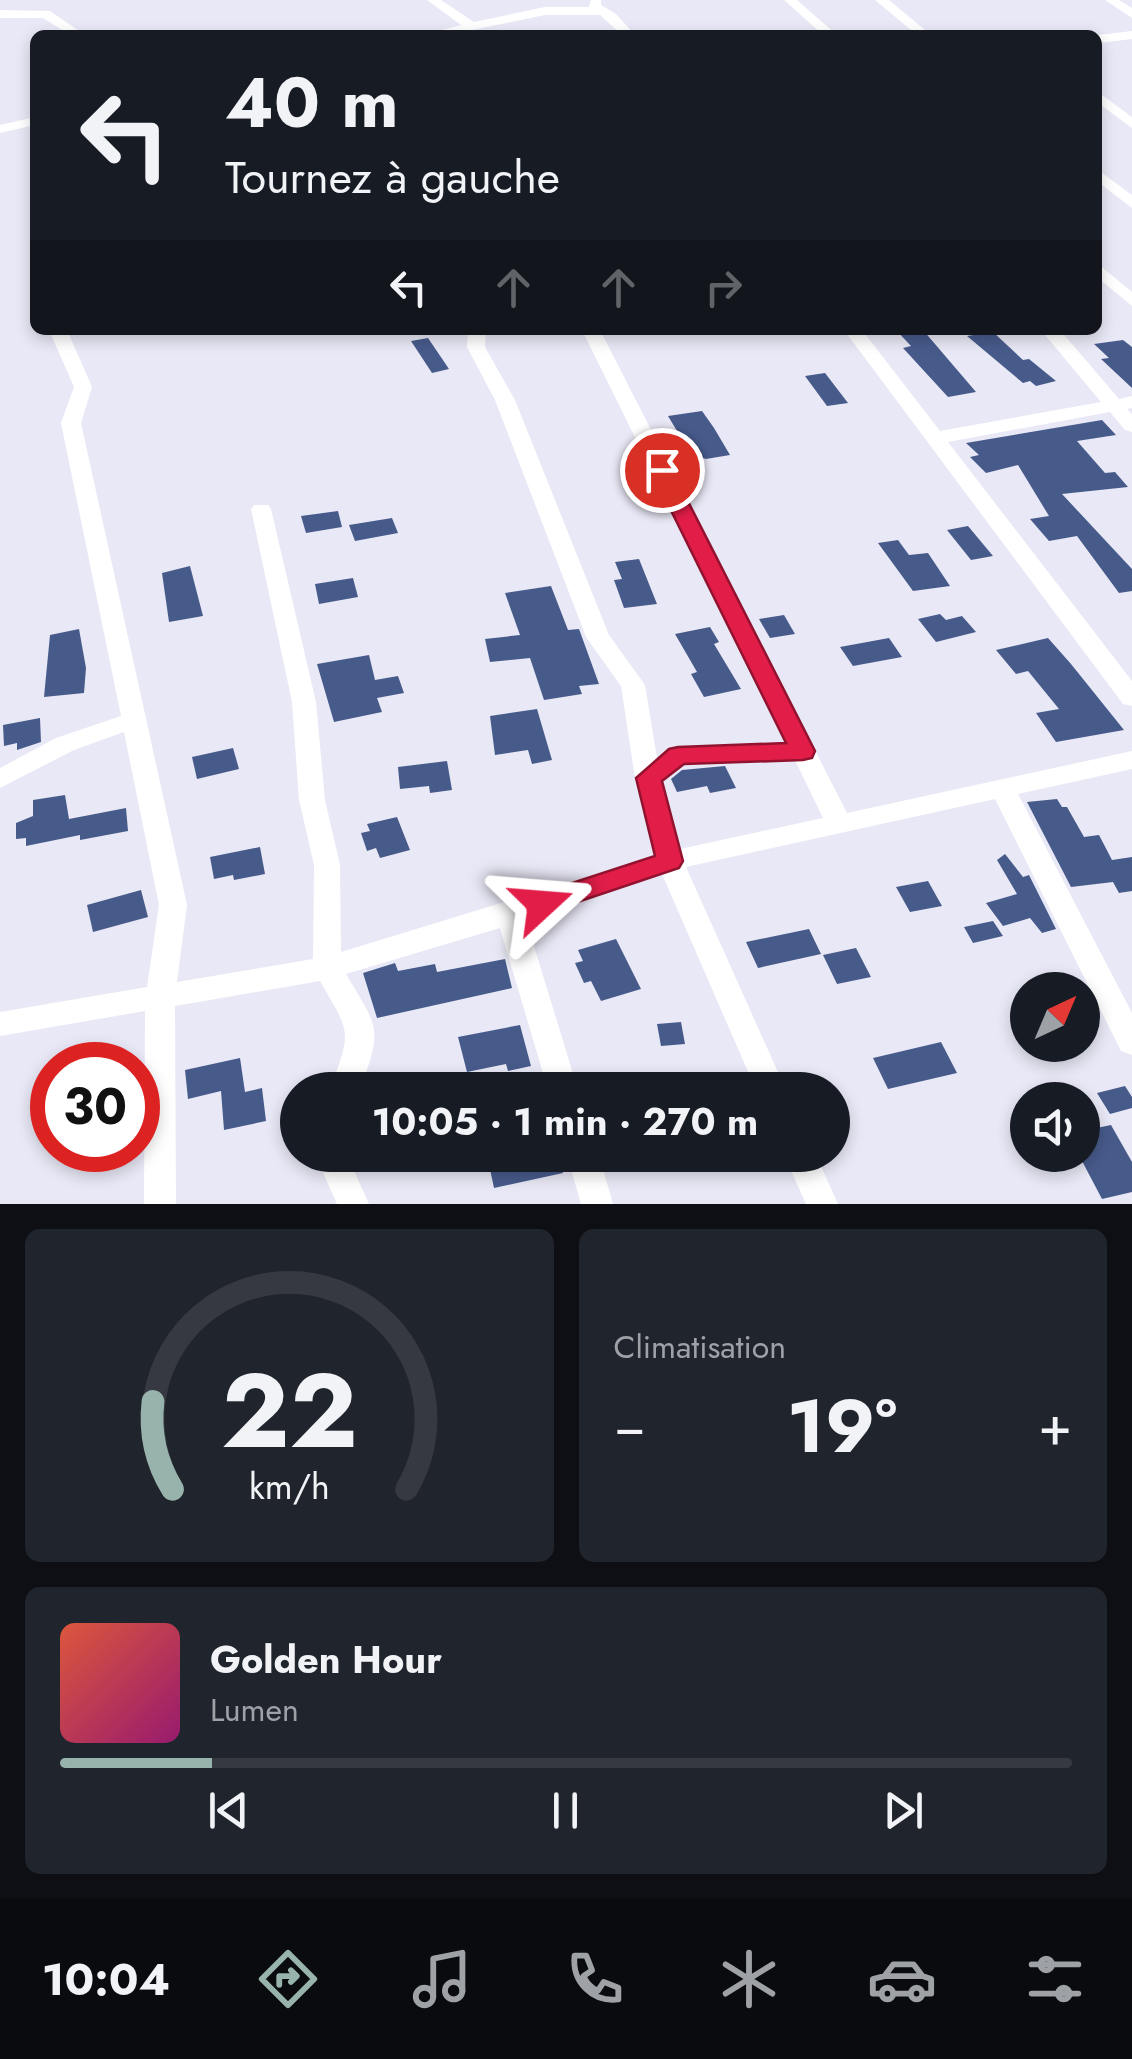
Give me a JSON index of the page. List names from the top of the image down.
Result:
{
  "north": "top right",
  "page": {
    "turn": ["40 m", "Tournez à gauche"],
    "limit": "30",
    "trip": "10:05 · 1 min · 270 m",
    "tile": "Climatisation",
    "heat": ["−", "19°", "+"],
    "song": ["Golden Hour", "Lumen"],
    "tabs": "10:04",
    "gauge": ["22", "km/h"]
  }
}
